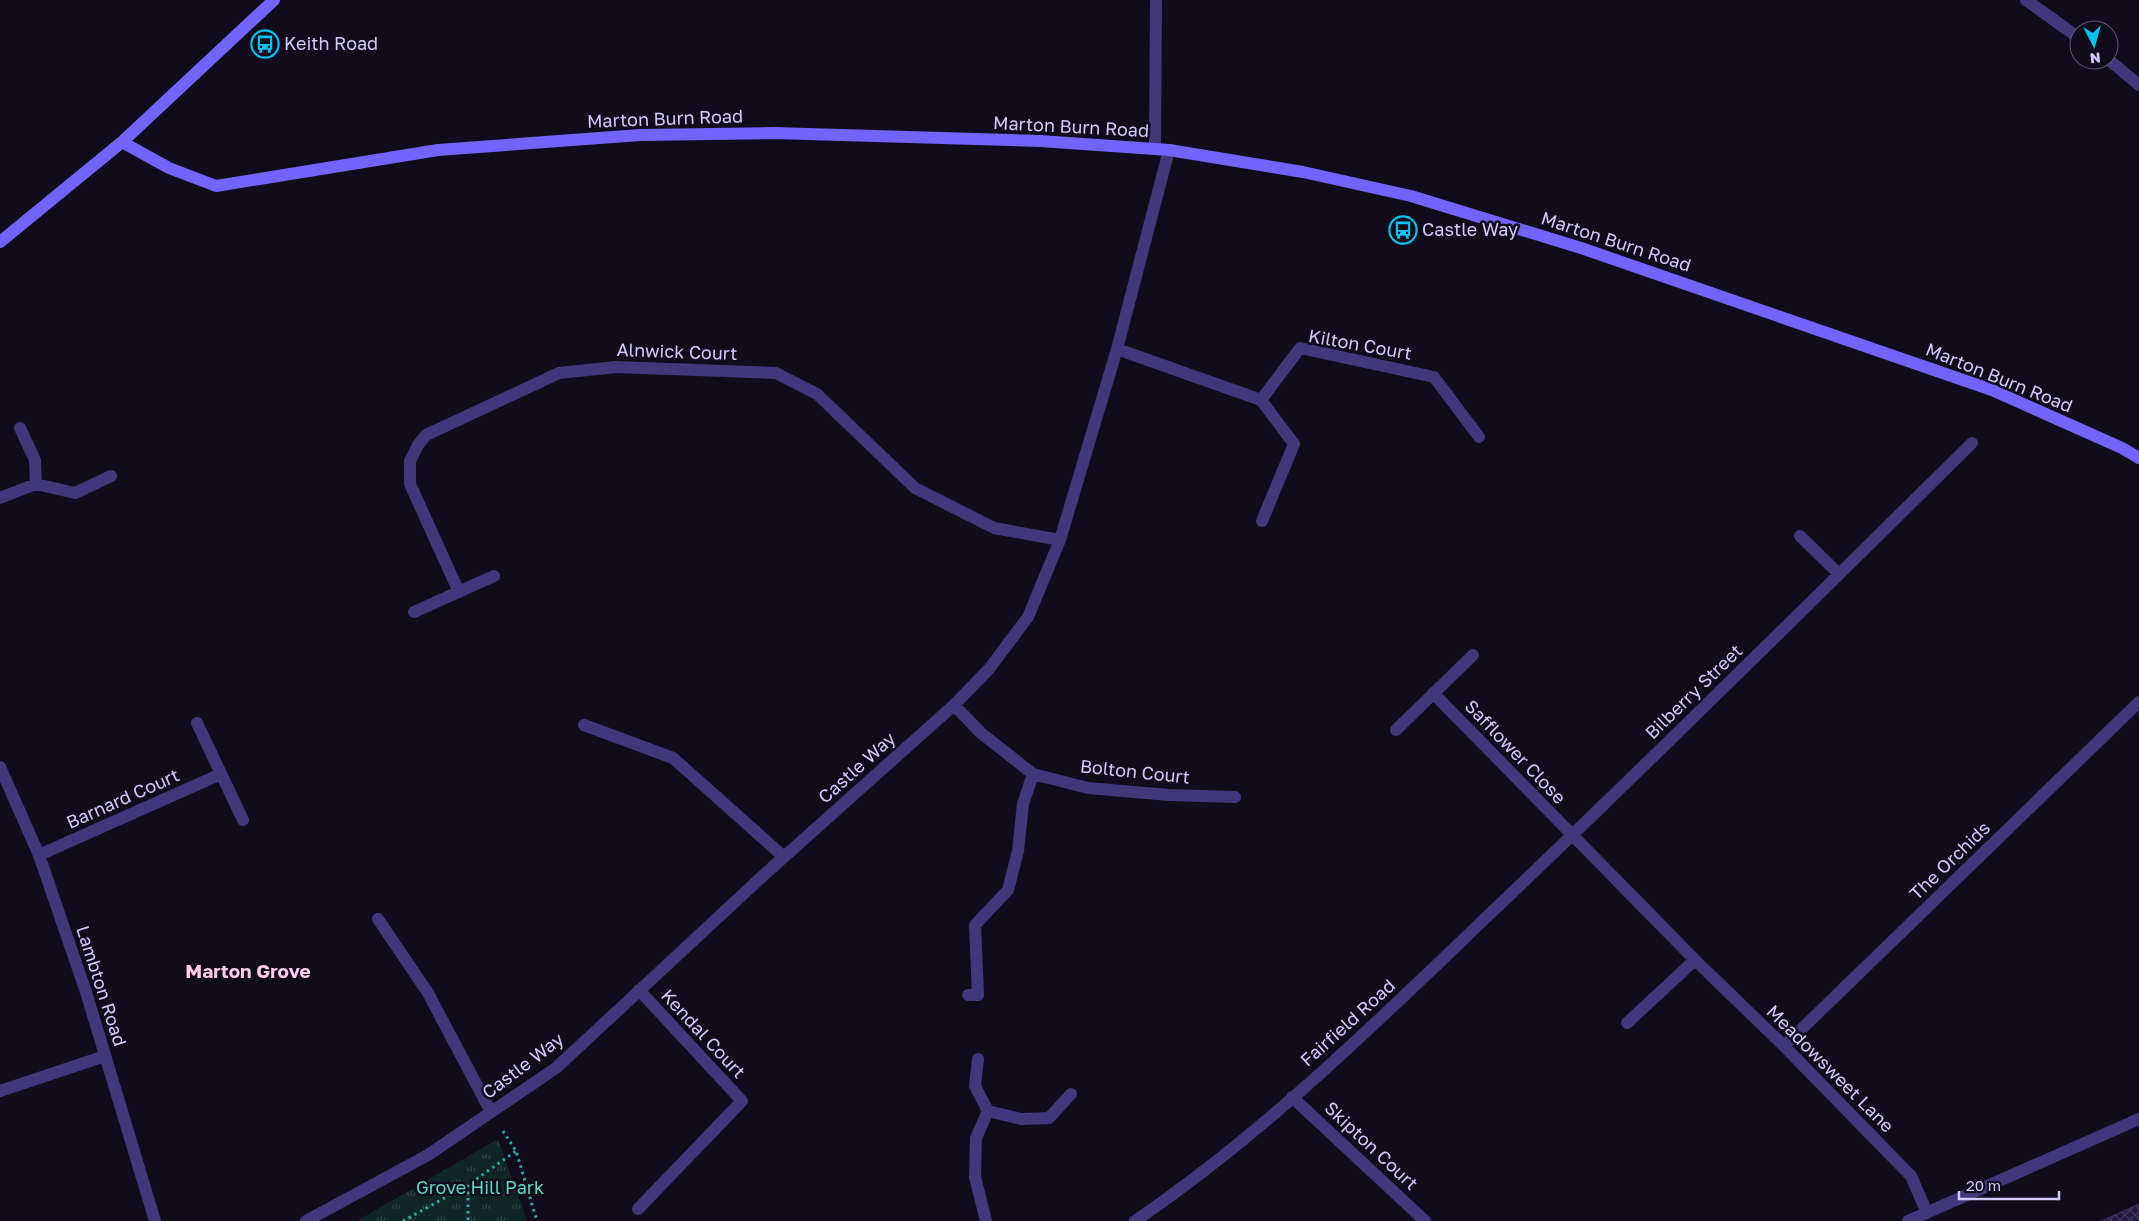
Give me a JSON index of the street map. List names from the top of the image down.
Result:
{
  "streets": {
    "street": [
      "Marton Burn Road",
      "Kilton Court",
      "Alnwick Court",
      "Bilberry Street",
      "Safflower Close",
      "Castle Way",
      "Bolton Court",
      "Barnard Court",
      "The Orchids",
      "Lambton Road",
      "Fairfield Road",
      "Kendal Court",
      "Meadowsweet Lane",
      "Skipton Court"
    ]
  },
  "crossings": [
    ["Marton Burn Road", "Castle Way"],
    ["Alnwick Court", "Castle Way"],
    ["Bilberry Street", "Safflower Close"],
    ["Bilberry Street", "Fairfield Road"],
    ["Bilberry Street", "Meadowsweet Lane"],
    ["Safflower Close", "Fairfield Road"],
    ["Safflower Close", "Meadowsweet Lane"],
    ["Castle Way", "Bolton Court"],
    ["Castle Way", "Kendal Court"],
    ["Barnard Court", "Lambton Road"],
    ["The Orchids", "Meadowsweet Lane"],
    ["Fairfield Road", "Meadowsweet Lane"],
    ["Fairfield Road", "Skipton Court"]
  ],
  "districts": ["Marton Grove"],
  "parks": ["Grove Hill Park"],
  "places": {
    "bus stop": ["Keith Road", "Castle Way"]
  },
  "scale_bar": "20 m",
  "north": "bottom"
}
